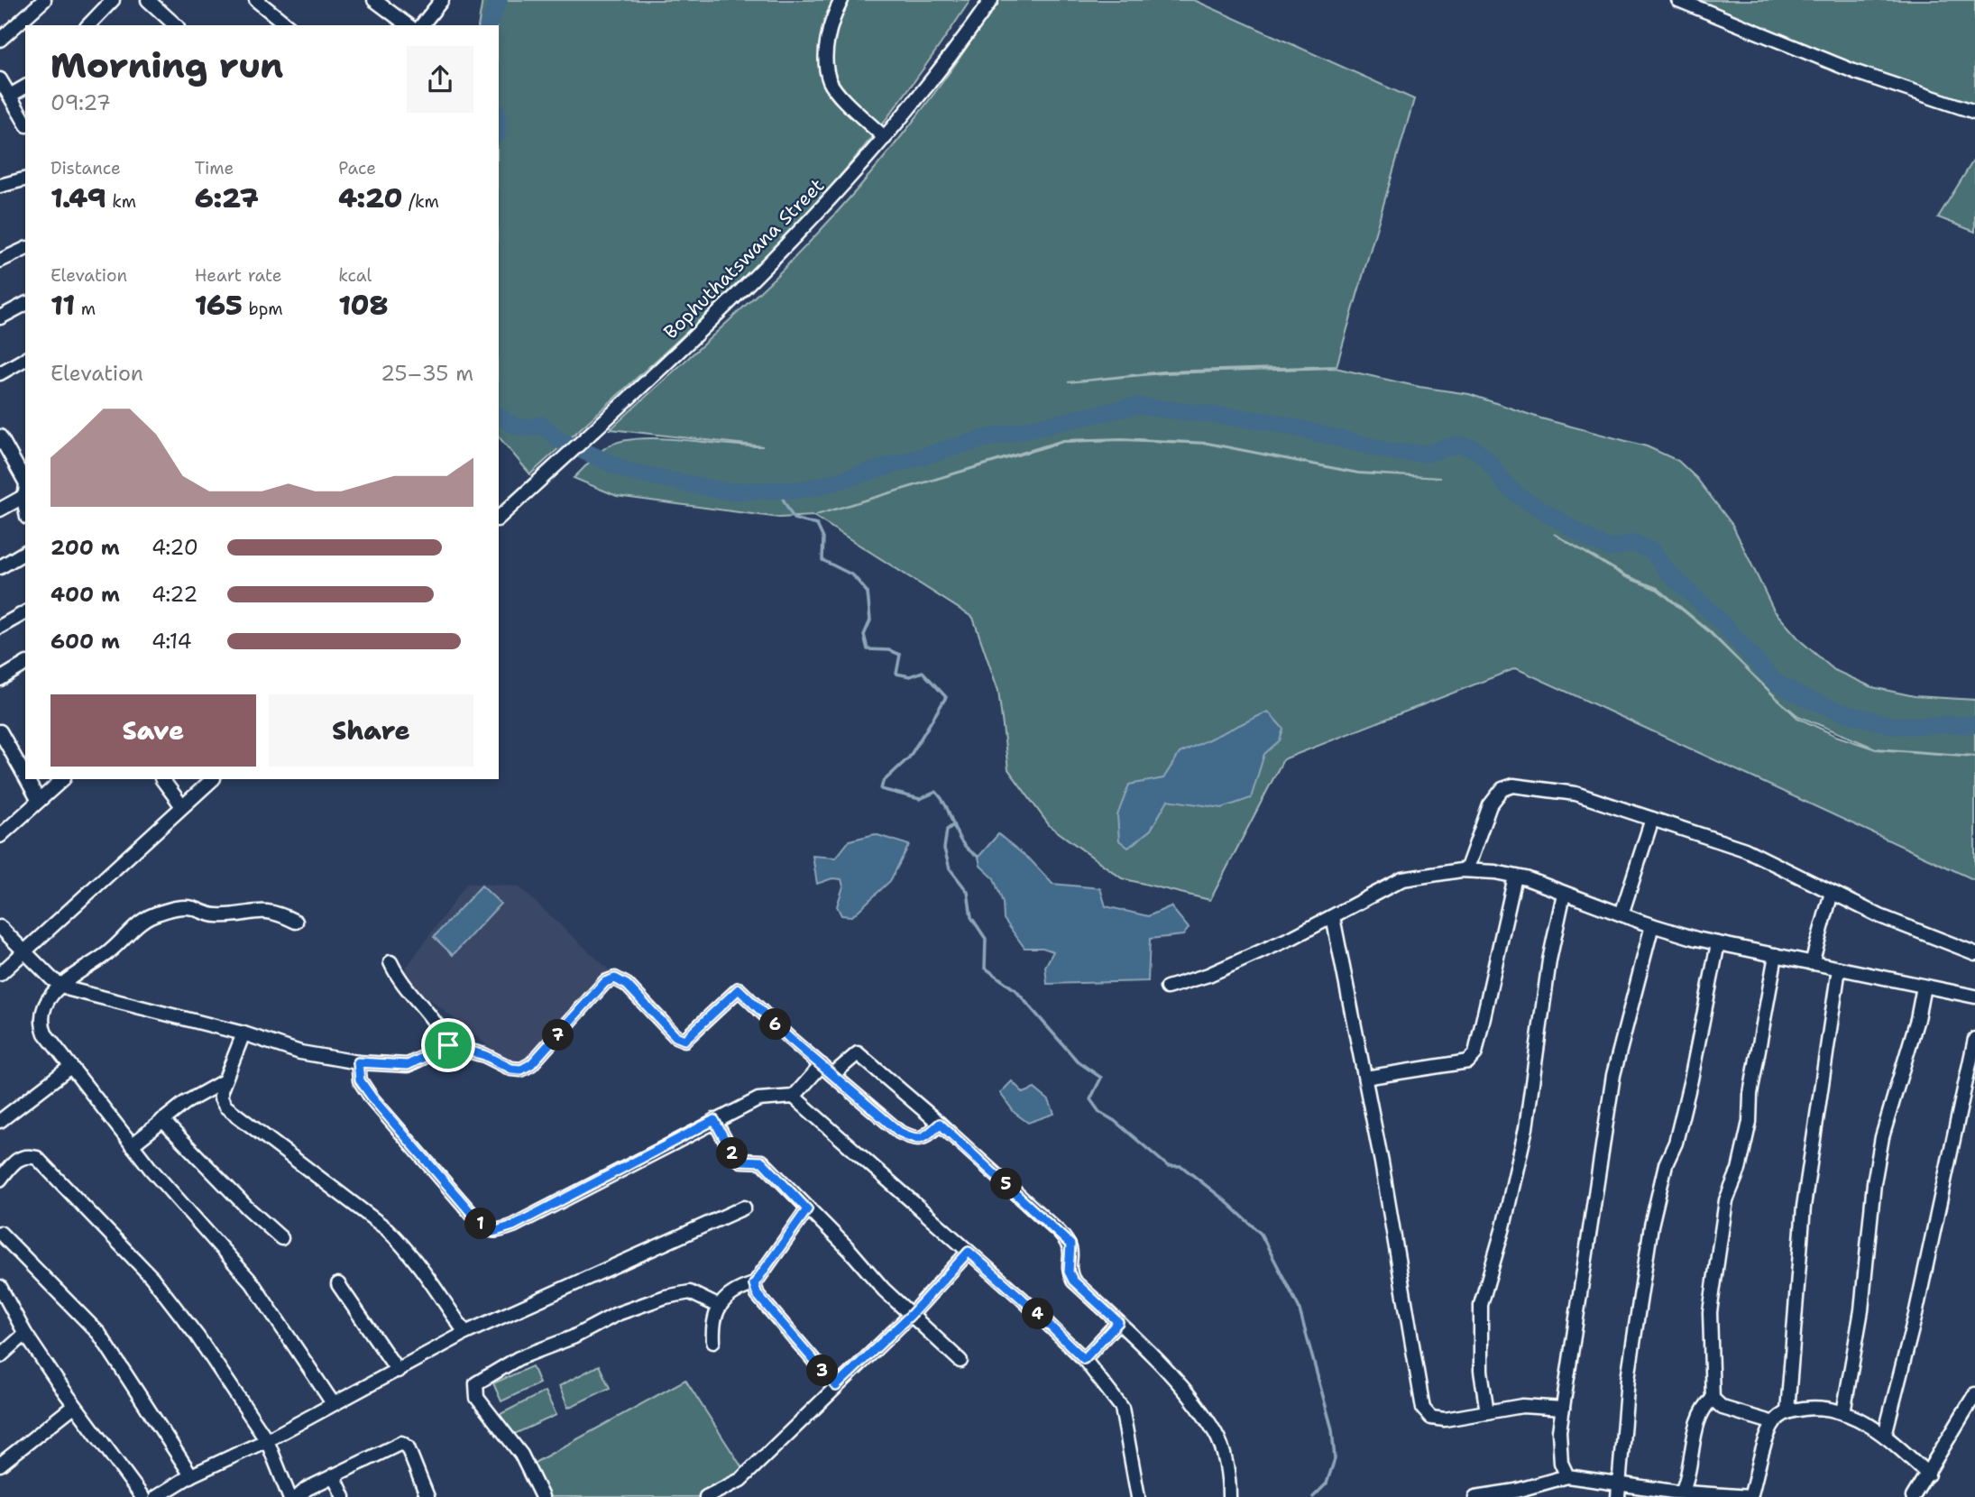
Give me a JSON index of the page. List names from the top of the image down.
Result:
{
  "streets": {
    "street": ["Bophuthatswana Street"]
  },
  "page": {
    "heading": ["Morning run", "09:27"],
    "stats": [
      ["Distance", "1.49 km"],
      ["Time", "6:27"],
      ["Pace", "4:20 /km"],
      ["Elevation", "11 m"],
      ["Heart rate", "165 bpm"],
      ["kcal", "108"]
    ],
    "chart": ["Elevation", "25–35 m"],
    "list": [
      {
        "name": "200 m",
        "note": "4:20"
      },
      {
        "name": "400 m",
        "note": "4:22"
      },
      {
        "name": "600 m",
        "note": "4:14"
      }
    ],
    "buttons": ["Save", "Share"],
    "pins": [
      "6",
      "7",
      "2",
      "5",
      "1",
      "4",
      "3"
    ]
  }
}
